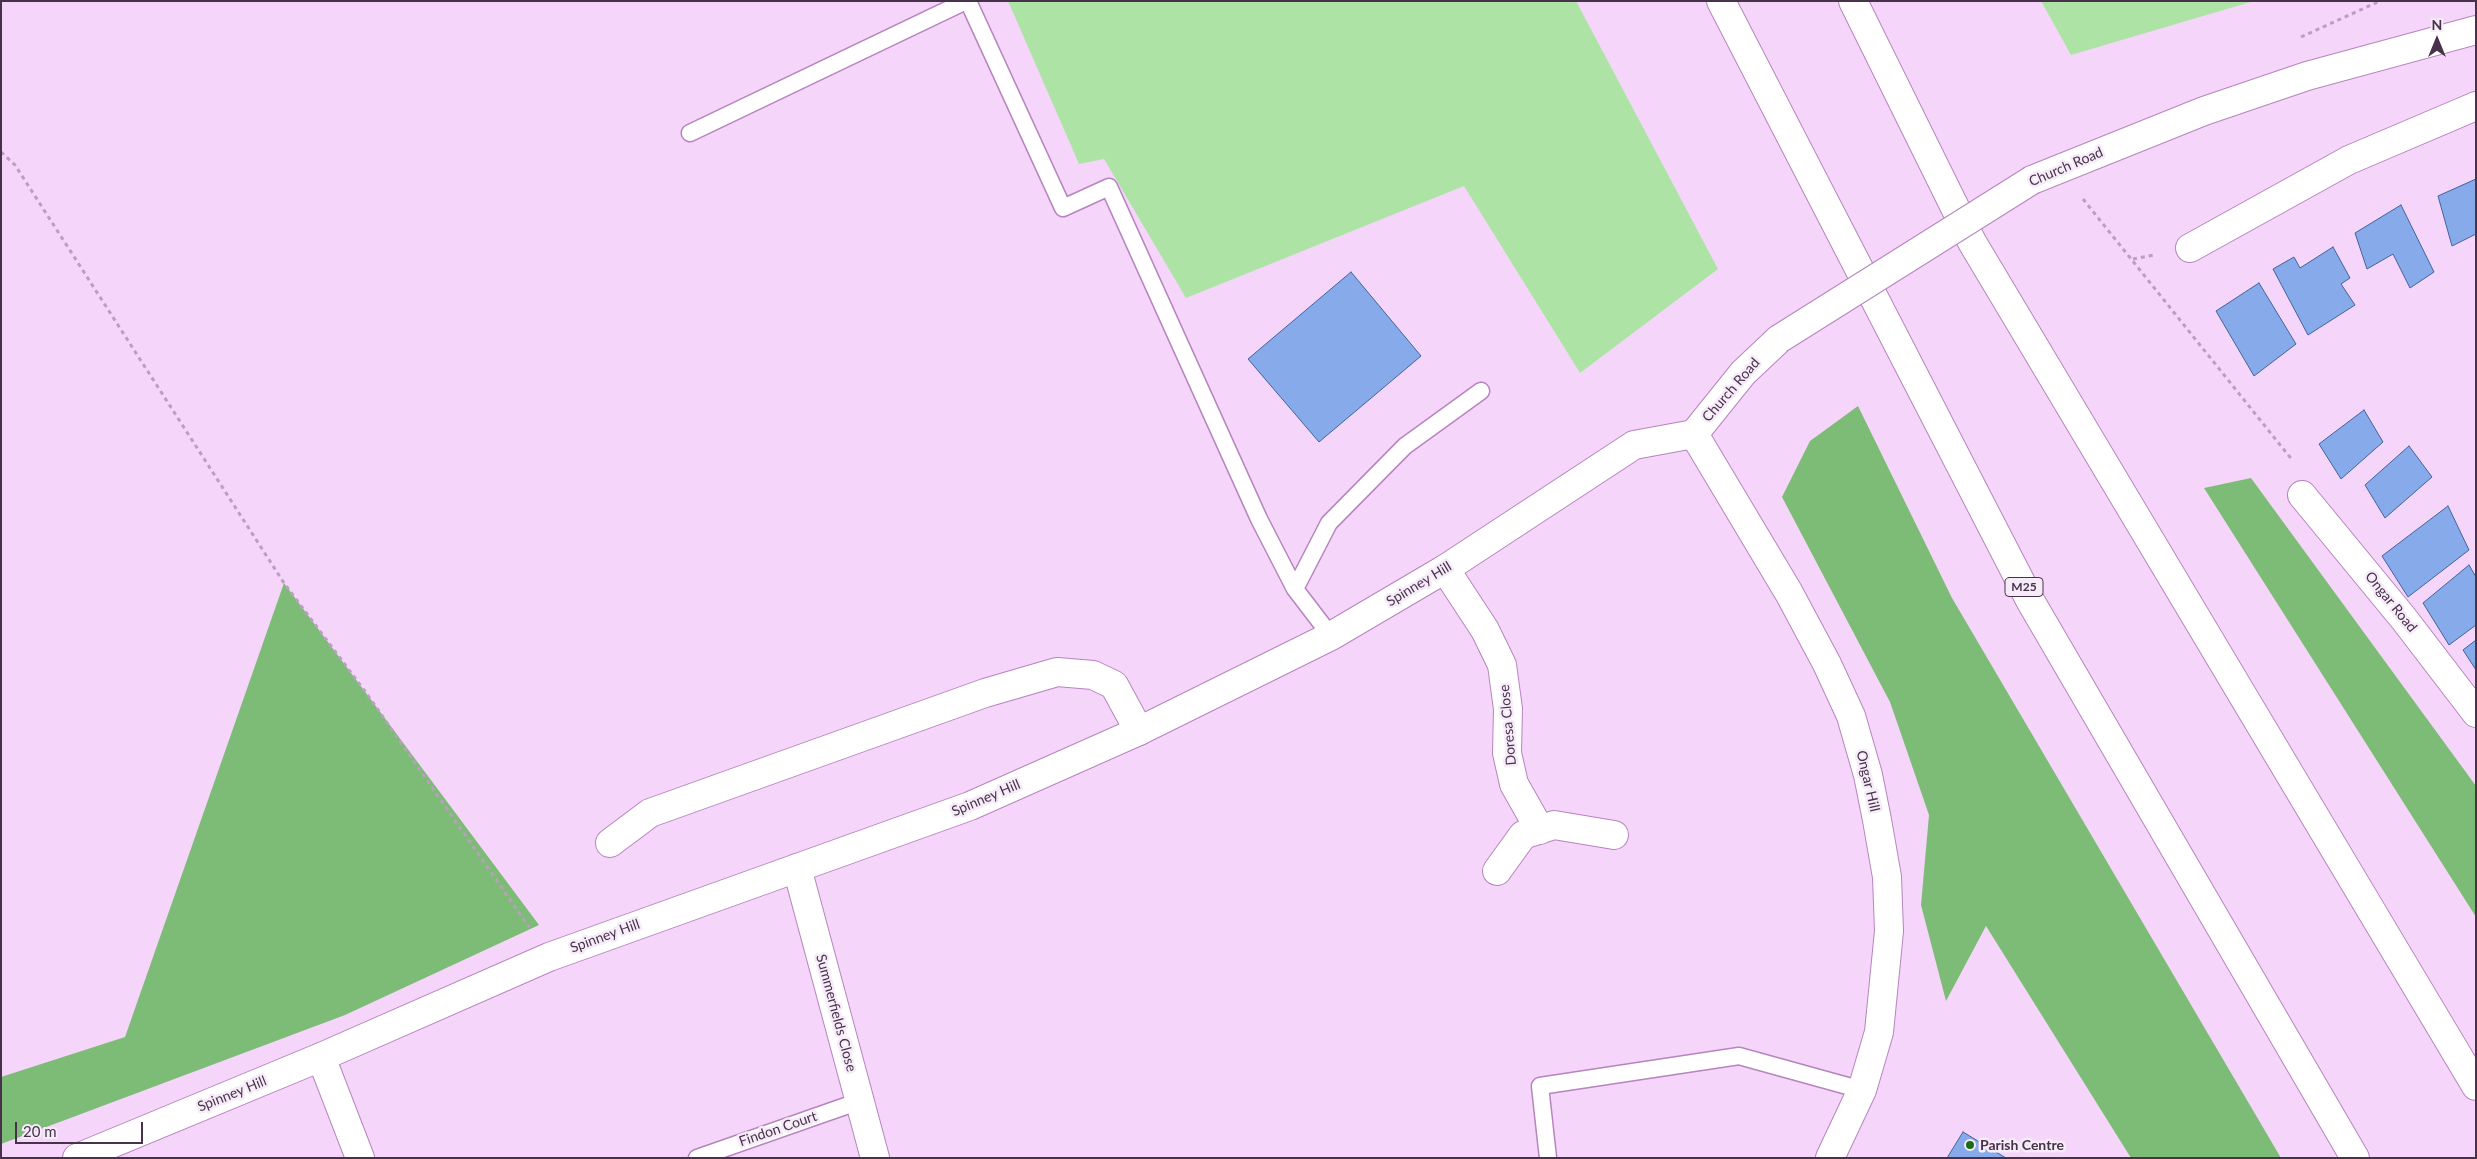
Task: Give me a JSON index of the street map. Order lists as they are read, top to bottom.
{
  "streets": {
    "main road": [
      "Church Road",
      "Spinney Hill",
      "M25",
      "Ongar Road",
      "Doresa Close",
      "Ongar Hill",
      "Summerfields Close"
    ],
    "lane": ["Findon Court"]
  },
  "crossings": [
    ["Church Road", "Spinney Hill"],
    ["Church Road", "Ongar Hill"],
    ["Spinney Hill", "Doresa Close"],
    ["Spinney Hill", "Ongar Hill"],
    ["Spinney Hill", "Summerfields Close"],
    ["Summerfields Close", "Findon Court"]
  ],
  "places": ["Parish Centre"],
  "scale_bar": "20 m",
  "north": "top"
}
